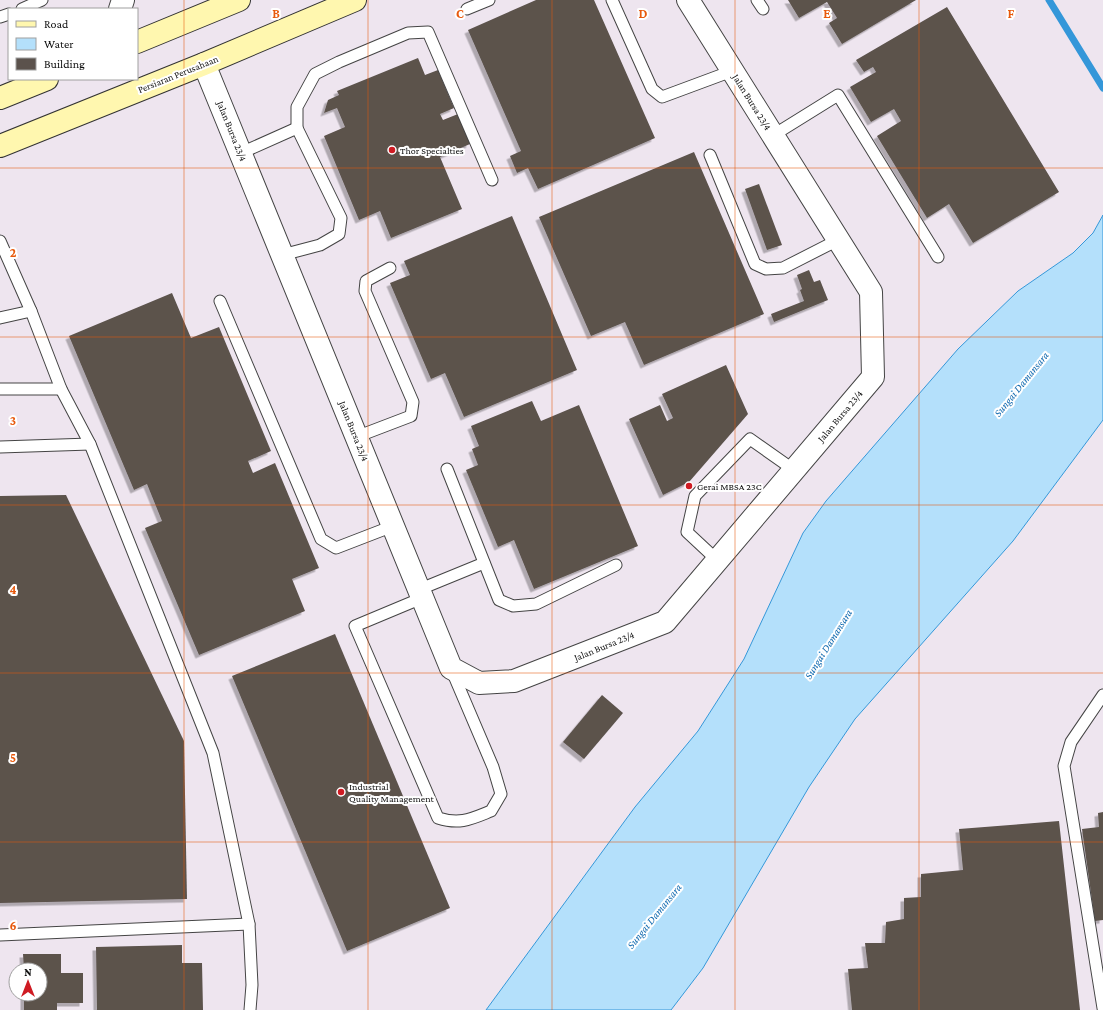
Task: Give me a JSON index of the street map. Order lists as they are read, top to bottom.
{
  "streets": {
    "main road": ["Persiaran Perusahaan"],
    "street": ["Jalan Bursa 23/4"]
  },
  "crossings": [
    ["Persiaran Perusahaan", "Jalan Bursa 23/4"]
  ],
  "water": ["Sungai Damansara"],
  "places": ["Thor Specialties", "Gerai MBSA 23C", "Industrial Quality Management"],
  "legend": ["Road", "Water", "Building"],
  "north": "top",
  "grid": {
    "columns": [
      "B",
      "C",
      "D",
      "E",
      "F"
    ],
    "rows": [
      "2",
      "3",
      "4",
      "5",
      "6"
    ]
  }
}
